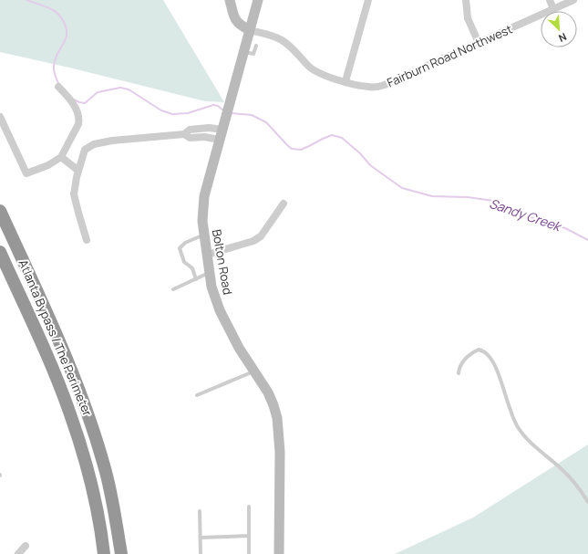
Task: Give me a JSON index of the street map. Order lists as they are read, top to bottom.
{
  "streets": {
    "highway": ["Atlanta Bypass / The Perimeter"],
    "street": ["Fairburn Road Northwest", "Bolton Road"]
  },
  "crossings": [
    ["Fairburn Road Northwest", "Bolton Road"]
  ],
  "water": ["Sandy Creek"],
  "north": "bottom right"
}
